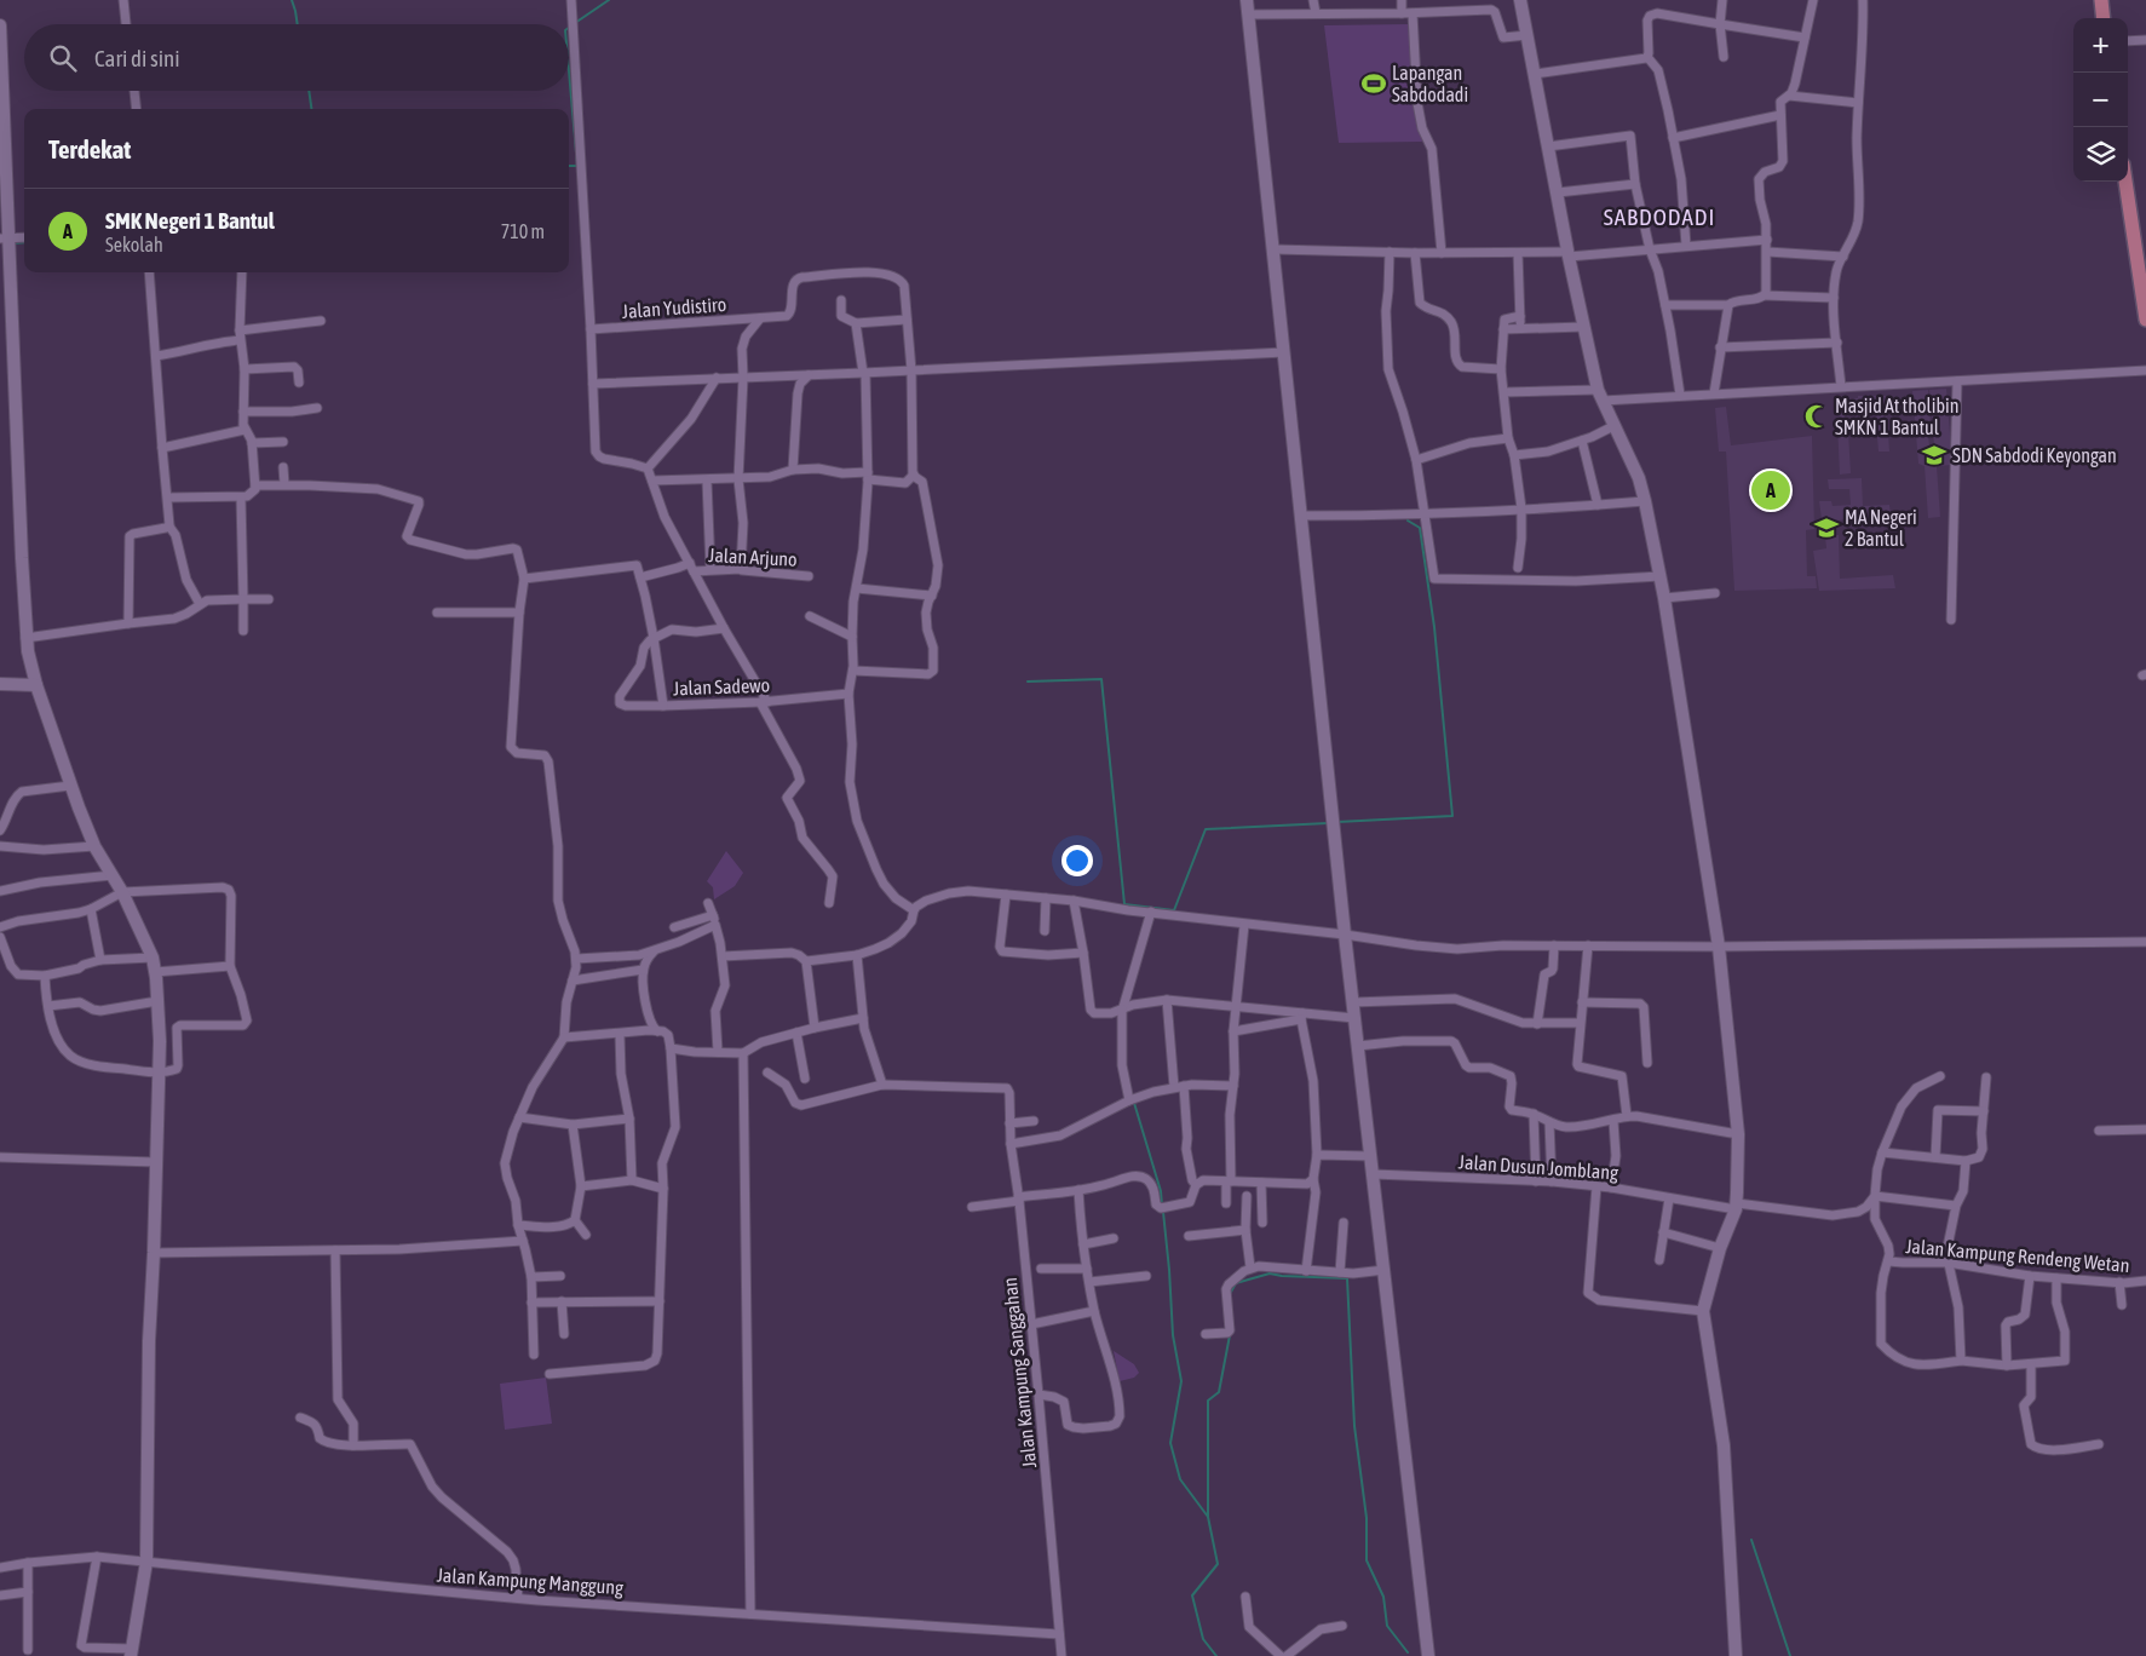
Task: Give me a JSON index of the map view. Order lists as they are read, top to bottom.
{
  "streets": {
    "street": [
      "Jalan Yudistiro",
      "Jalan Arjuno",
      "Jalan Sadewo",
      "Jalan Dusun Jomblang",
      "Jalan Kampung Rendeng Wetan",
      "Jalan Kampung Sanggahan",
      "Jalan Kampung Manggung"
    ]
  },
  "crossings": [
    ["Jalan Arjuno", "Jalan Sadewo"],
    ["Jalan Kampung Sanggahan", "Jalan Kampung Manggung"]
  ],
  "districts": ["SABDODADI"],
  "places": {
    "sports": ["Lapangan Sabdodadi"],
    "mosque": ["Masjid At tholibin SMKN 1 Bantul"],
    "school or university": ["SDN Sabdodi Keyongan", "MA Negeri 2 Bantul"]
  },
  "page": {
    "map_buttons": ["+", "−"],
    "search": "Cari di sini",
    "heading": "Terdekat",
    "list": [
      {
        "mark": "A",
        "name": "SMK Negeri 1 Bantul",
        "note": "Sekolah",
        "value": "710 m"
      }
    ],
    "pins": "A"
  }
}
